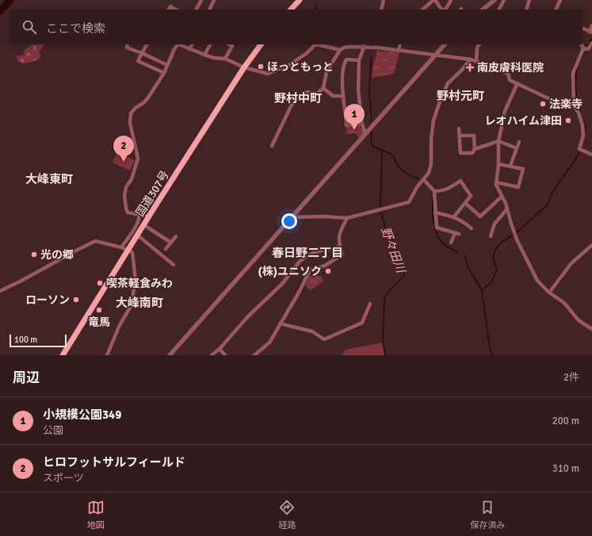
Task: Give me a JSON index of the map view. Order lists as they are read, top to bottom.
{
  "streets": {
    "highway": ["国道307号"]
  },
  "districts": [
    "野村元町",
    "野村中町",
    "大峰東町",
    "春日野二丁目",
    "大峰南町"
  ],
  "water": ["野々田川"],
  "places": {
    "other": [
      "ほっともっと",
      "法楽寺",
      "レオハイム津田",
      "光の郷",
      "(株)ユニソク",
      "喫茶軽食みわ",
      "ローソン",
      "竜馬"
    ],
    "health": ["南皮膚科医院"]
  },
  "scale_bar": "100 m",
  "page": {
    "search": "ここで検索",
    "pins": ["1", "2"],
    "scale": "100 m",
    "heading": ["周辺", "2件"],
    "list": [
      {
        "mark": "1",
        "name": "小規模公園349",
        "note": "公園",
        "value": "200 m"
      },
      {
        "mark": "2",
        "name": "ヒロフットサルフィールド",
        "note": "スポーツ",
        "value": "310 m"
      }
    ],
    "nav": ["地図", "経路", "保存済み"]
  }
}
